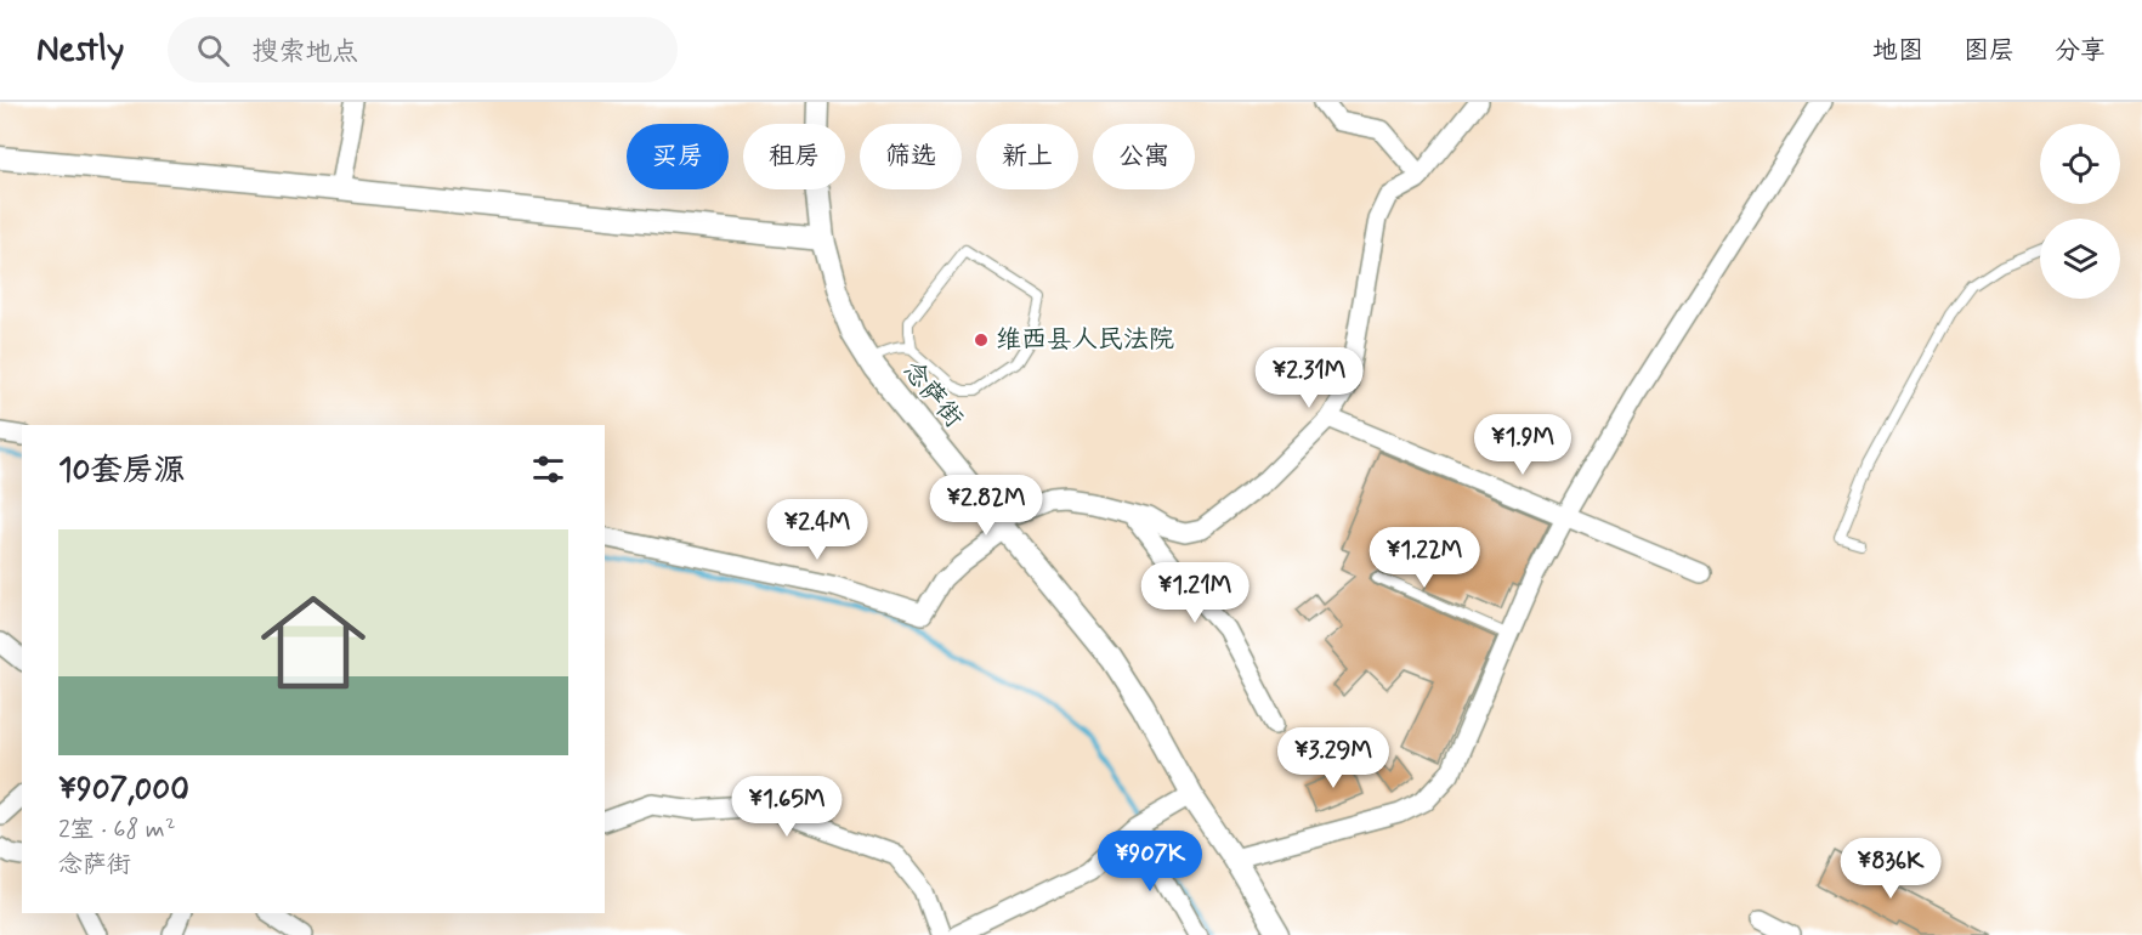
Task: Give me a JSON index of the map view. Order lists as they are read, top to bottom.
{
  "streets": {
    "street": ["念萨街"]
  },
  "places": ["维西县人民法院"],
  "page": {
    "header": "Nestly",
    "search": "搜索地点",
    "nav": ["地图", "图层", "分享"],
    "chip": [
      "买房",
      "租房",
      "筛选",
      "新上",
      "公寓"
    ],
    "price": [
      "¥2.31M",
      "¥1.9M",
      "¥2.82M",
      "¥2.4M",
      "¥1.22M",
      "¥1.21M",
      "¥3.29M",
      "¥1.65M",
      "¥907K",
      "¥836K"
    ],
    "heading": "10套房源",
    "list": [
      {
        "name": "¥907,000",
        "note": "2室 · 68 m² · 念萨街"
      }
    ]
  }
}
